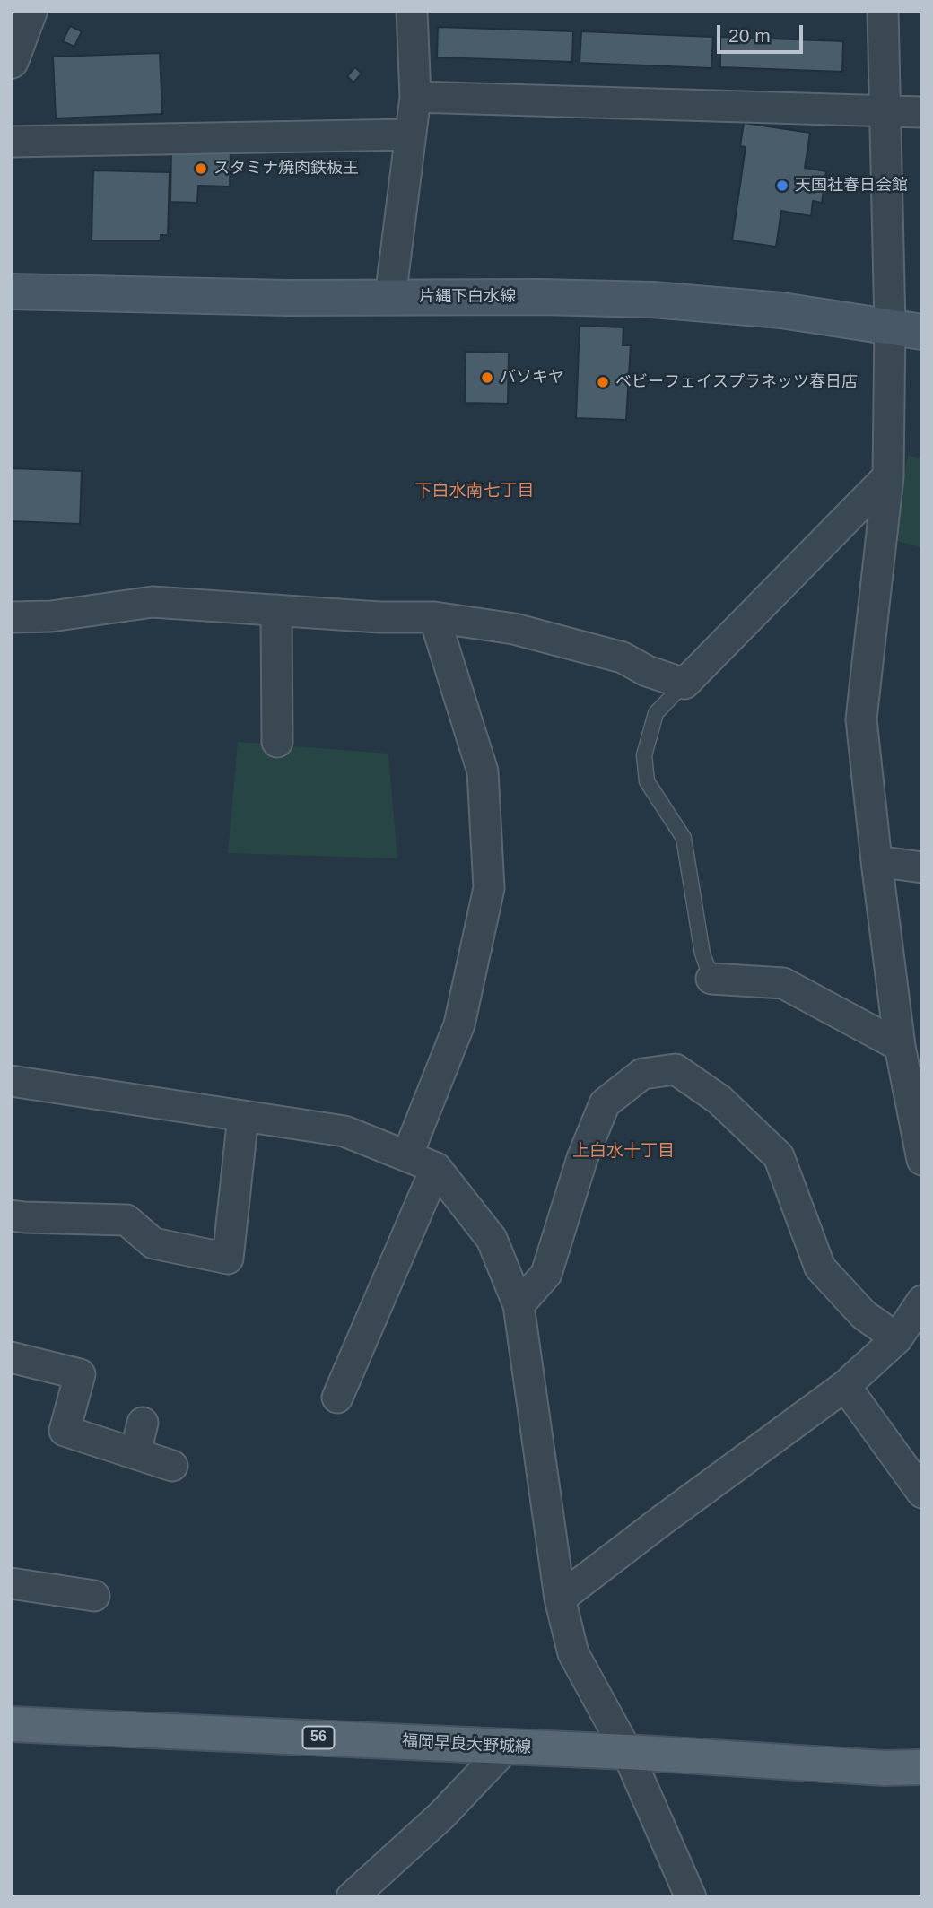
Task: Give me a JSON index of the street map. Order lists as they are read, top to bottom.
{
  "streets": {
    "main road": ["片縄下白水線", "56", "福岡早良大野城線"]
  },
  "districts": ["下白水南七丁目", "上白水十丁目"],
  "places": [
    "スタミナ焼肉鉄板王",
    "天国社春日会館",
    "バソキヤ",
    "ベビーフェイスプラネッツ春日店"
  ],
  "scale_bar": "20 m"
}
